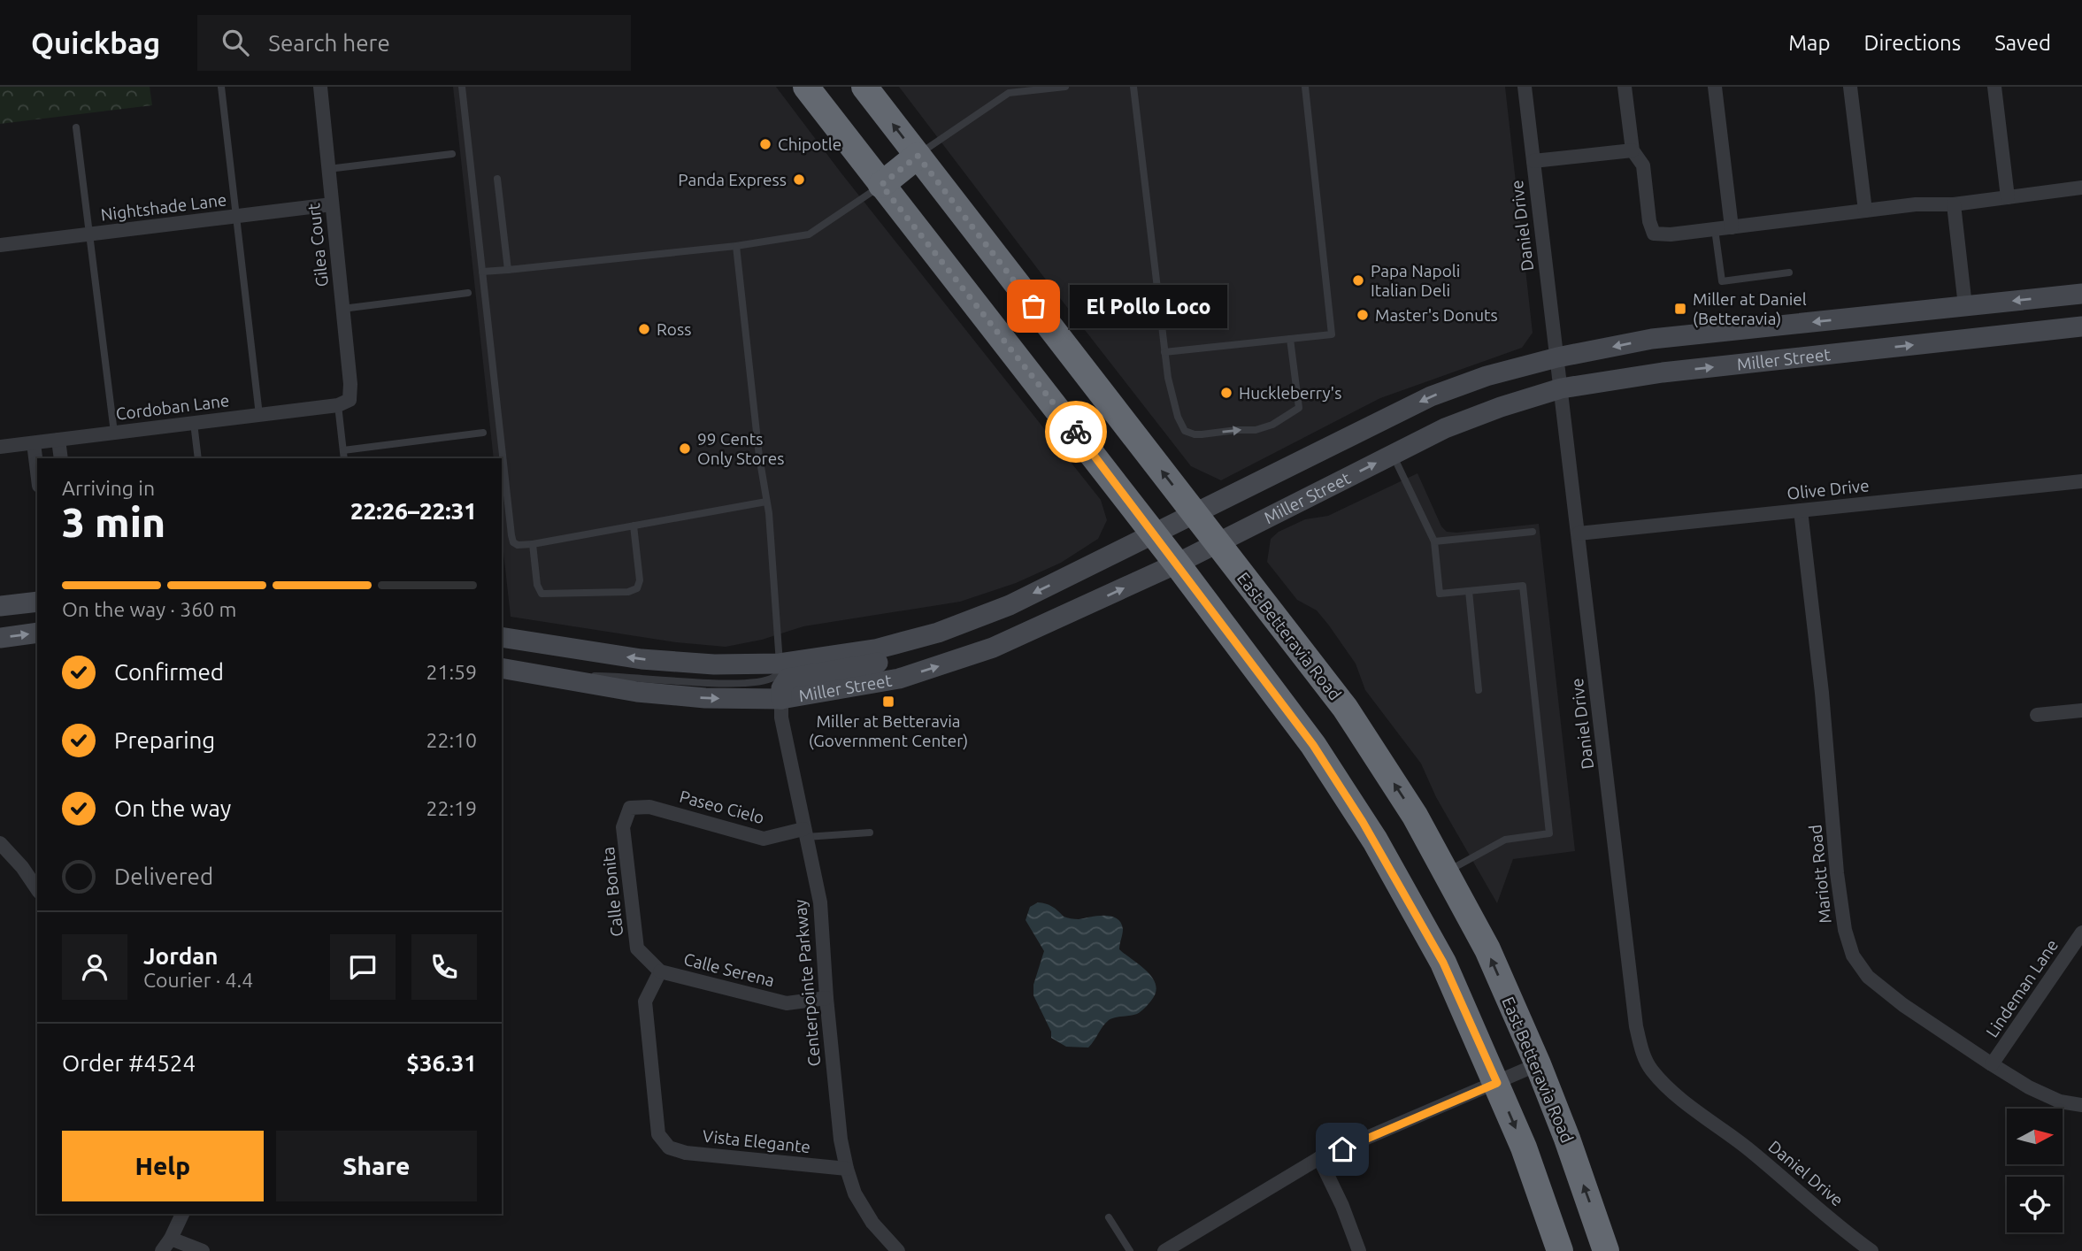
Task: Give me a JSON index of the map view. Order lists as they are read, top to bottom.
{
  "streets": {
    "highway": ["East Betteravia Road"],
    "street": [
      "Nightshade Lane",
      "Daniel Drive",
      "Gilea Court",
      "Miller Street",
      "Cordoban Lane",
      "Olive Drive",
      "Paseo Cielo",
      "Mariott Road",
      "Calle Bonita",
      "Calle Serena",
      "Centerpointe Parkway",
      "Lindeman Lane",
      "Vista Elegante"
    ]
  },
  "crossings": [
    ["Nightshade Lane", "Gilea Court"],
    ["Daniel Drive", "Miller Street"],
    ["Daniel Drive", "Olive Drive"],
    ["Gilea Court", "Cordoban Lane"],
    ["Miller Street", "East Betteravia Road"],
    ["Miller Street", "Centerpointe Parkway"],
    ["Olive Drive", "Mariott Road"],
    ["Paseo Cielo", "Calle Bonita"],
    ["Paseo Cielo", "Centerpointe Parkway"],
    ["Mariott Road", "Lindeman Lane"],
    ["Calle Bonita", "Calle Serena"],
    ["Calle Bonita", "Vista Elegante"],
    ["Calle Serena", "Centerpointe Parkway"],
    ["Calle Serena", "Vista Elegante"],
    ["Centerpointe Parkway", "Vista Elegante"]
  ],
  "places": {
    "other": [
      "Chipotle",
      "Panda Express",
      "Papa Napoli Italian Deli",
      "El Pollo Loco",
      "Master's Donuts",
      "Ross",
      "Huckleberry's",
      "99 Cents Only Stores"
    ],
    "transit": ["Miller at Daniel (Betteravia)", "Miller at Betteravia (Government Center)"]
  },
  "north": "right",
  "page": {
    "header": "Quickbag",
    "search": "Search here",
    "nav": ["Map", "Directions", "Saved"],
    "bubble": "El Pollo Loco",
    "heading": ["3 min", "Arriving in", "22:26–22:31"],
    "panel": [
      "Jordan",
      "Courier · 4.4",
      "Order #4524",
      "$36.31"
    ],
    "bar": "On the way · 360 m",
    "list": [
      ["Confirmed", "21:59"],
      ["Preparing", "22:10"],
      ["On the way", "22:19"],
      "Delivered"
    ],
    "buttons": ["Help", "Share"]
  }
}
